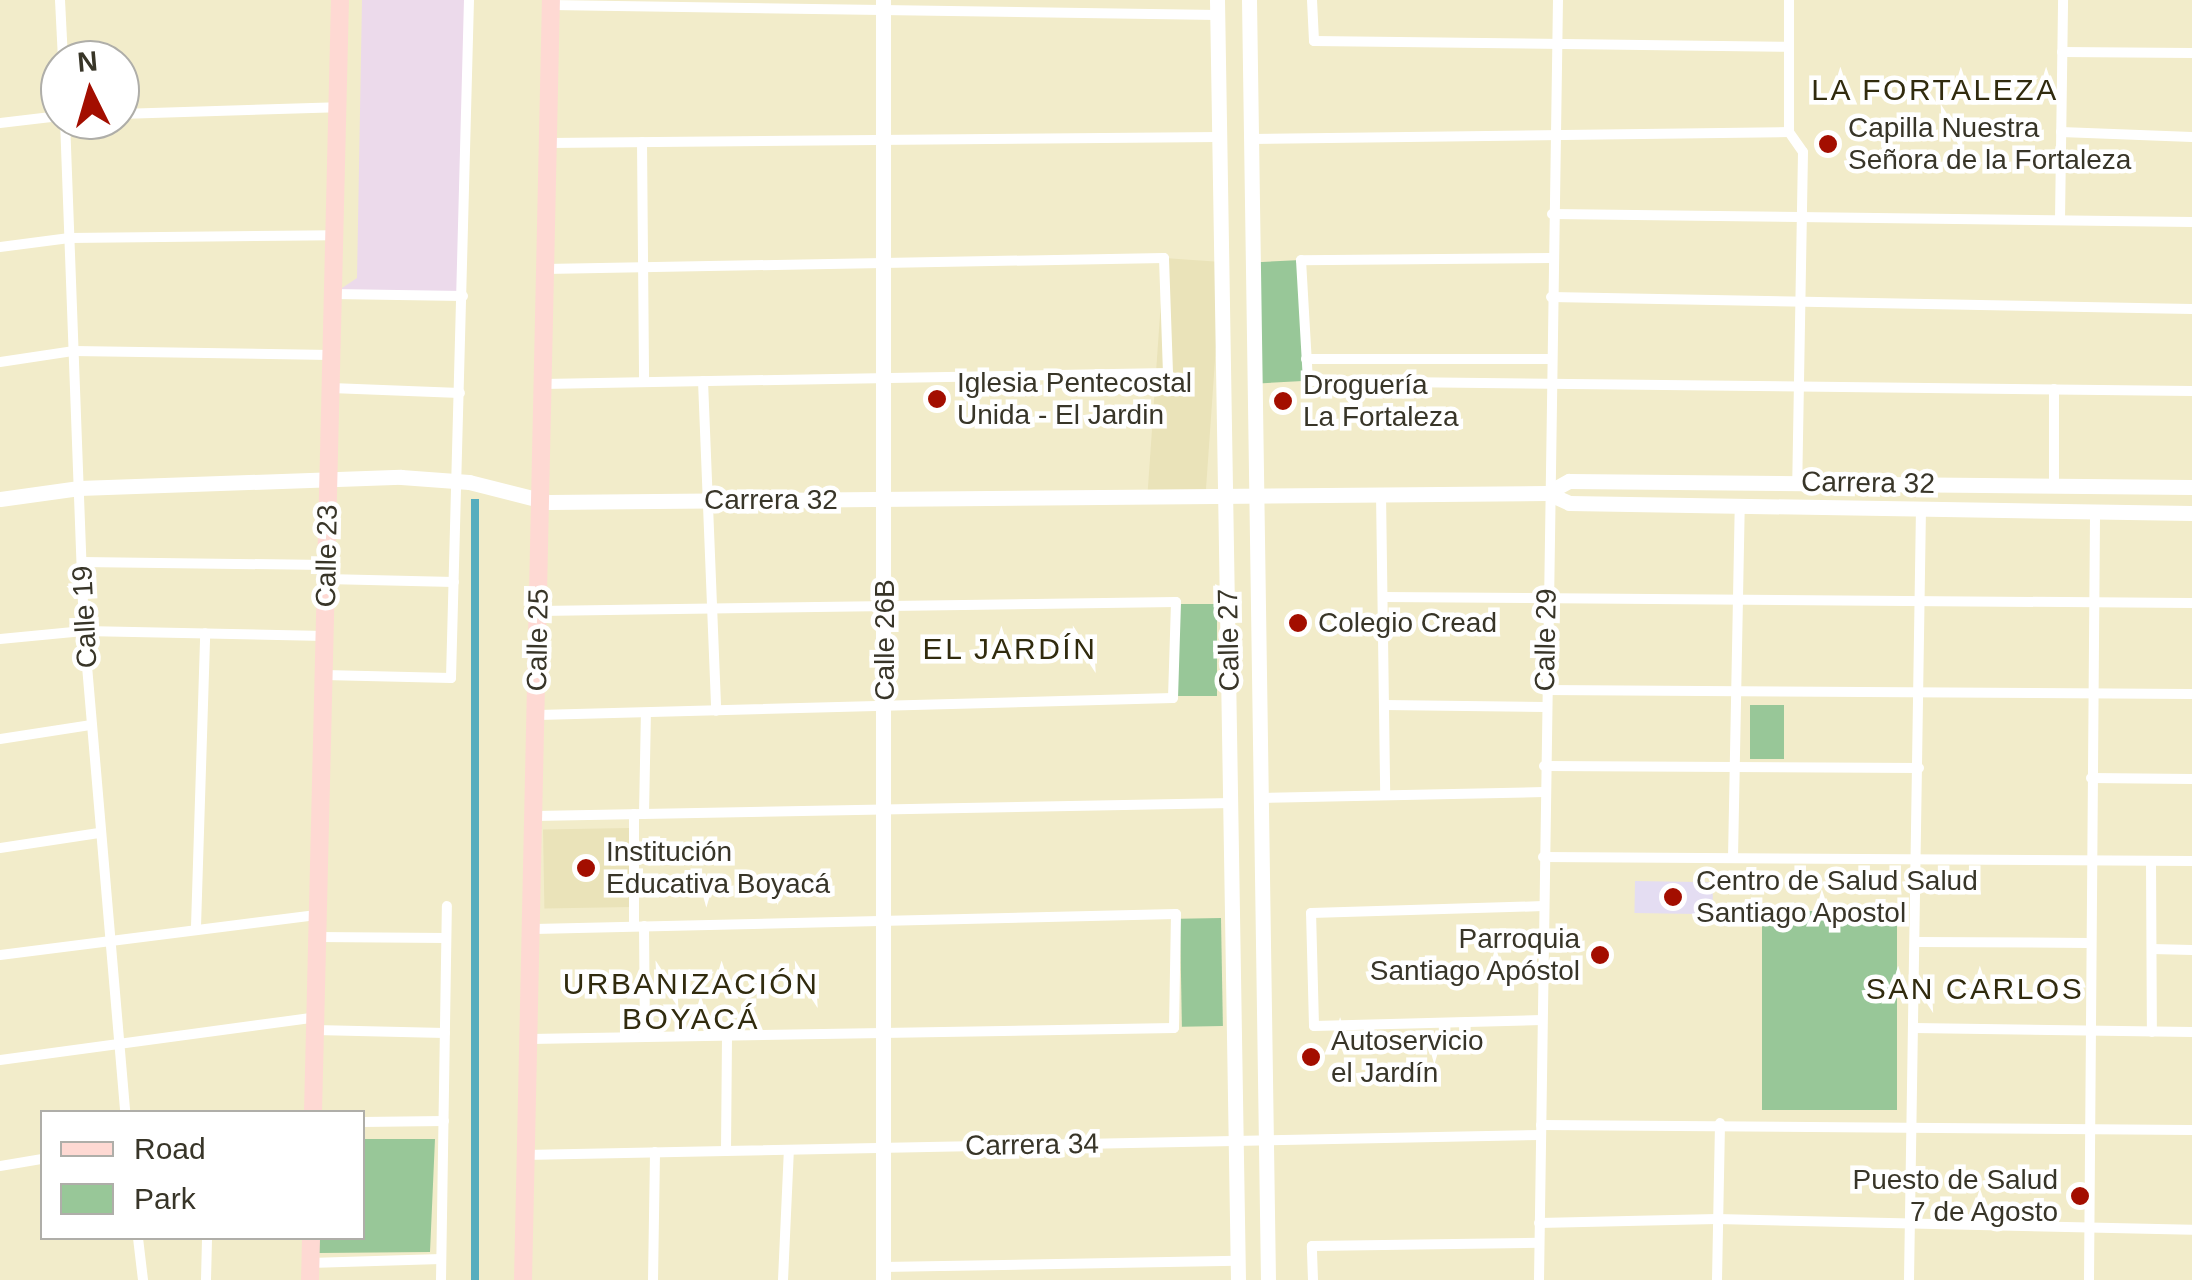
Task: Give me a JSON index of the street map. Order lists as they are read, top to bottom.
{
  "streets": {
    "main road": ["Calle 23", "Calle 25"],
    "street": [
      "Carrera 32",
      "Calle 19",
      "Calle 26B",
      "Calle 27",
      "Calle 29",
      "Carrera 34"
    ]
  },
  "crossings": [
    ["Carrera 32", "Calle 23"],
    ["Carrera 32", "Calle 19"],
    ["Carrera 32", "Calle 25"],
    ["Carrera 32", "Calle 26B"],
    ["Carrera 32", "Calle 27"],
    ["Carrera 32", "Calle 29"],
    ["Calle 25", "Carrera 34"],
    ["Calle 26B", "Carrera 34"],
    ["Calle 27", "Carrera 34"],
    ["Calle 29", "Carrera 34"]
  ],
  "districts": [
    "LA FORTALEZA",
    "EL JARDÍN",
    "URBANIZACIÓN BOYACÁ",
    "SAN CARLOS"
  ],
  "places": [
    "Capilla Nuestra Señora de la Fortaleza",
    "Iglesia Pentecostal Unida - El Jardin",
    "Droguería La Fortaleza",
    "Colegio Cread",
    "Institución Educativa Boyacá",
    "Centro de Salud Salud Santiago Apostol",
    "Parroquia Santiago Apóstol",
    "Autoservicio el Jardín",
    "Puesto de Salud 7 de Agosto"
  ],
  "legend": ["Road", "Park"],
  "north": "top"
}
